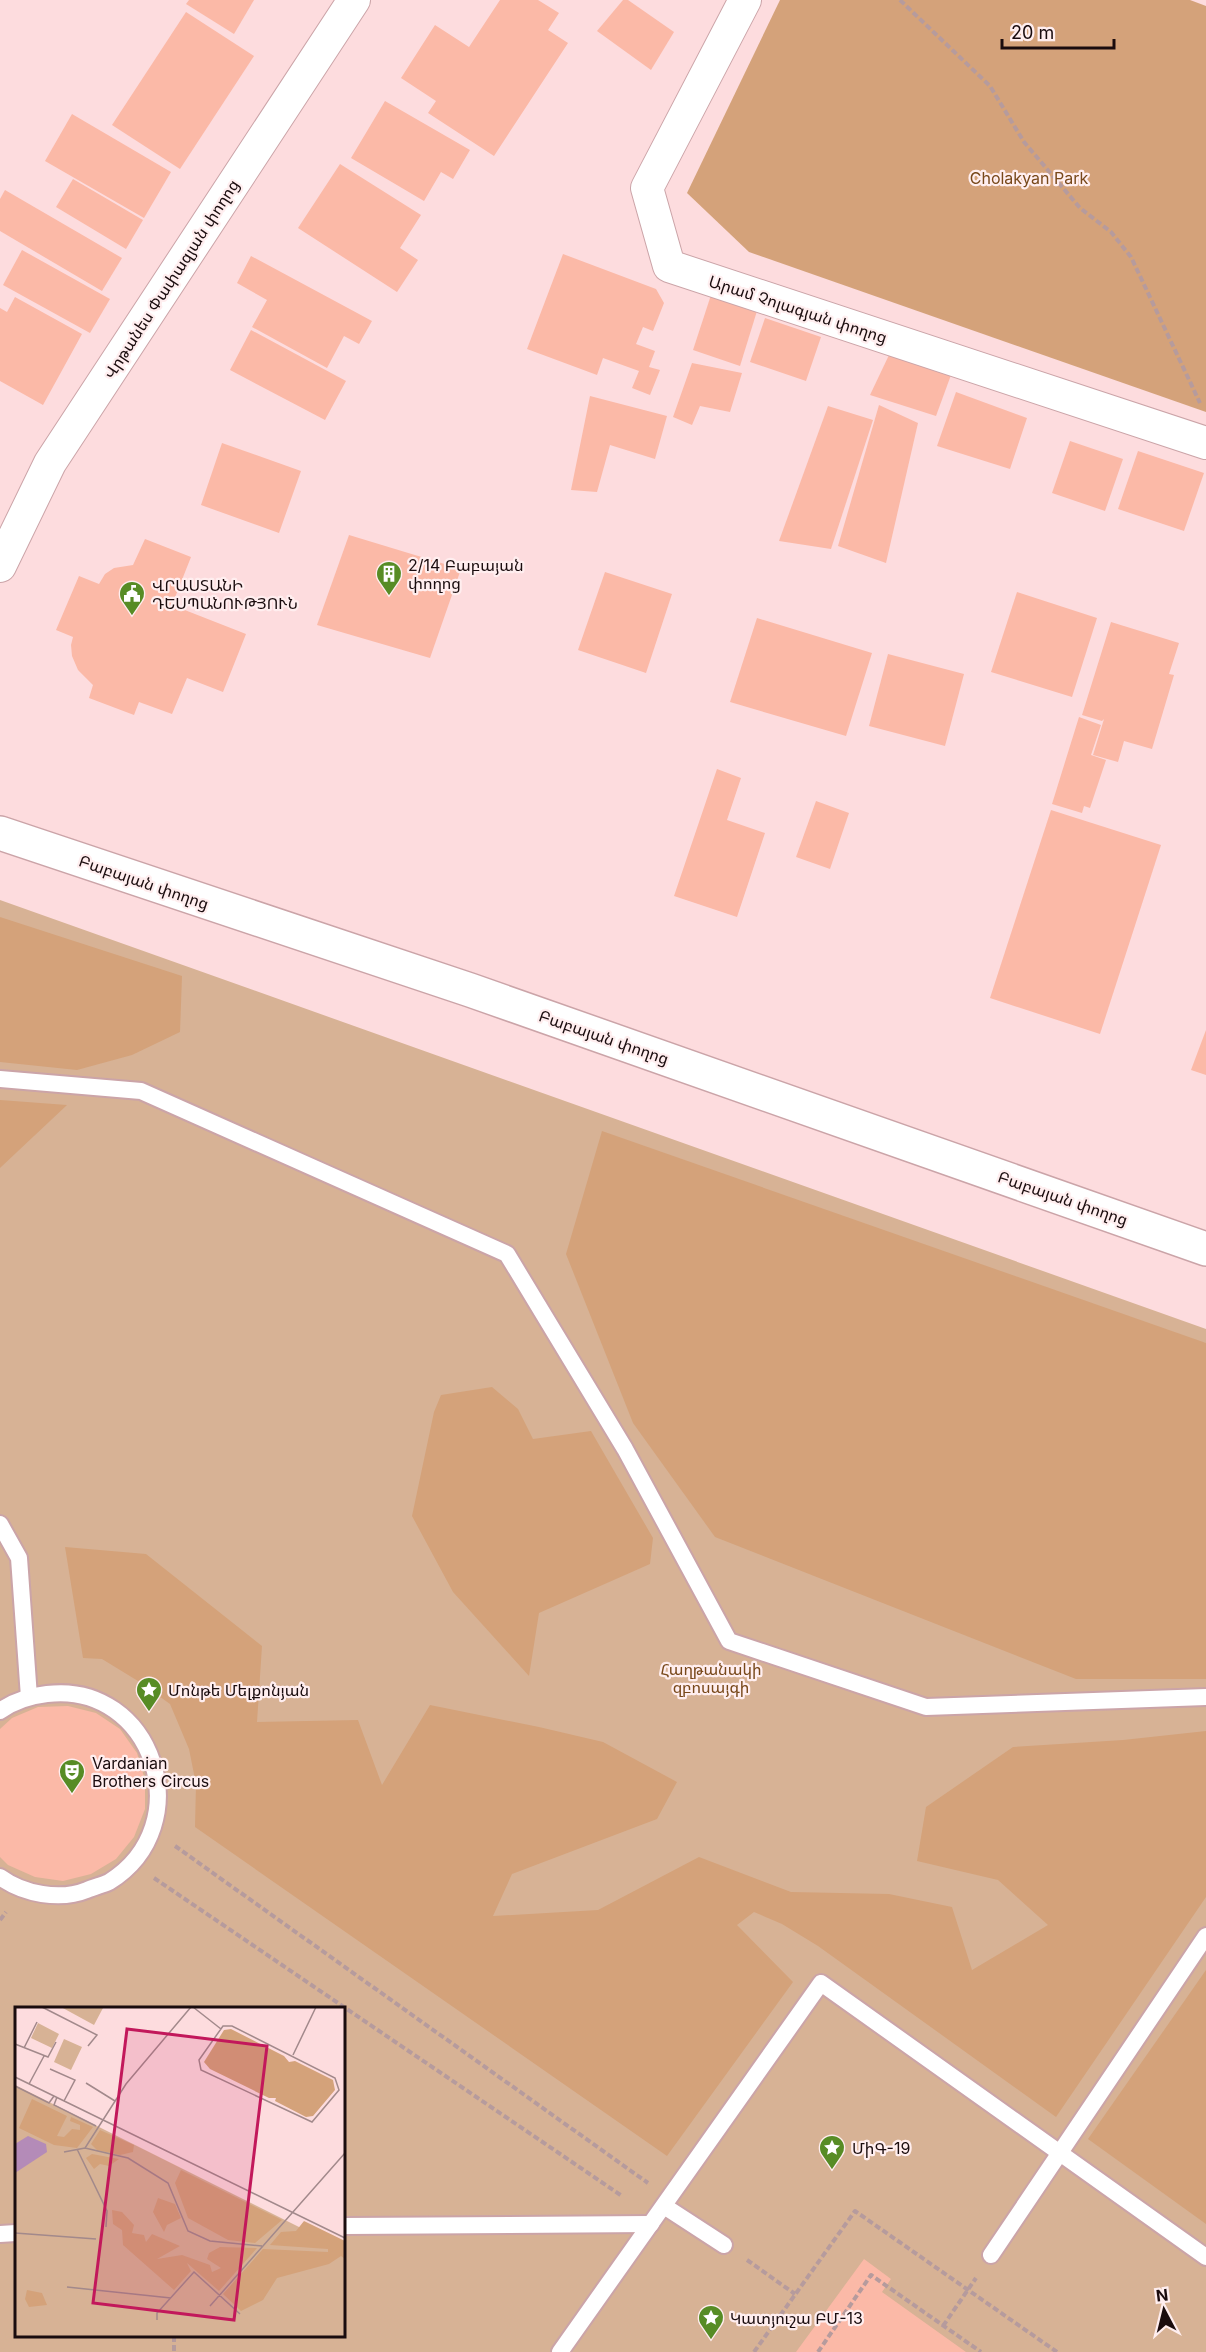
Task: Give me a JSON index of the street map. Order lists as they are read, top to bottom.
{
  "streets": {
    "street": ["Վրթանես Փափազյան փողոց", "Արամ Չոլագյան փողոց", "Բաբայան փողոց"]
  },
  "parks": ["Cholakyan Park", "Հաղթանակի զբոսայգի"],
  "places": {
    "building": ["2/14 Բաբայան փողոց"],
    "public building": ["ՎՐԱՍՏԱՆԻ ԴԵՍՊԱՆՈՒԹՅՈՒՆ"],
    "place": ["Մոնթե Մելքոնյան", "ՄիԳ-19", "Կատյուշա ԲՄ-13"],
    "theatre": ["Vardanian Brothers Circus"]
  },
  "scale_bar": "20 m",
  "north": "top"
}
